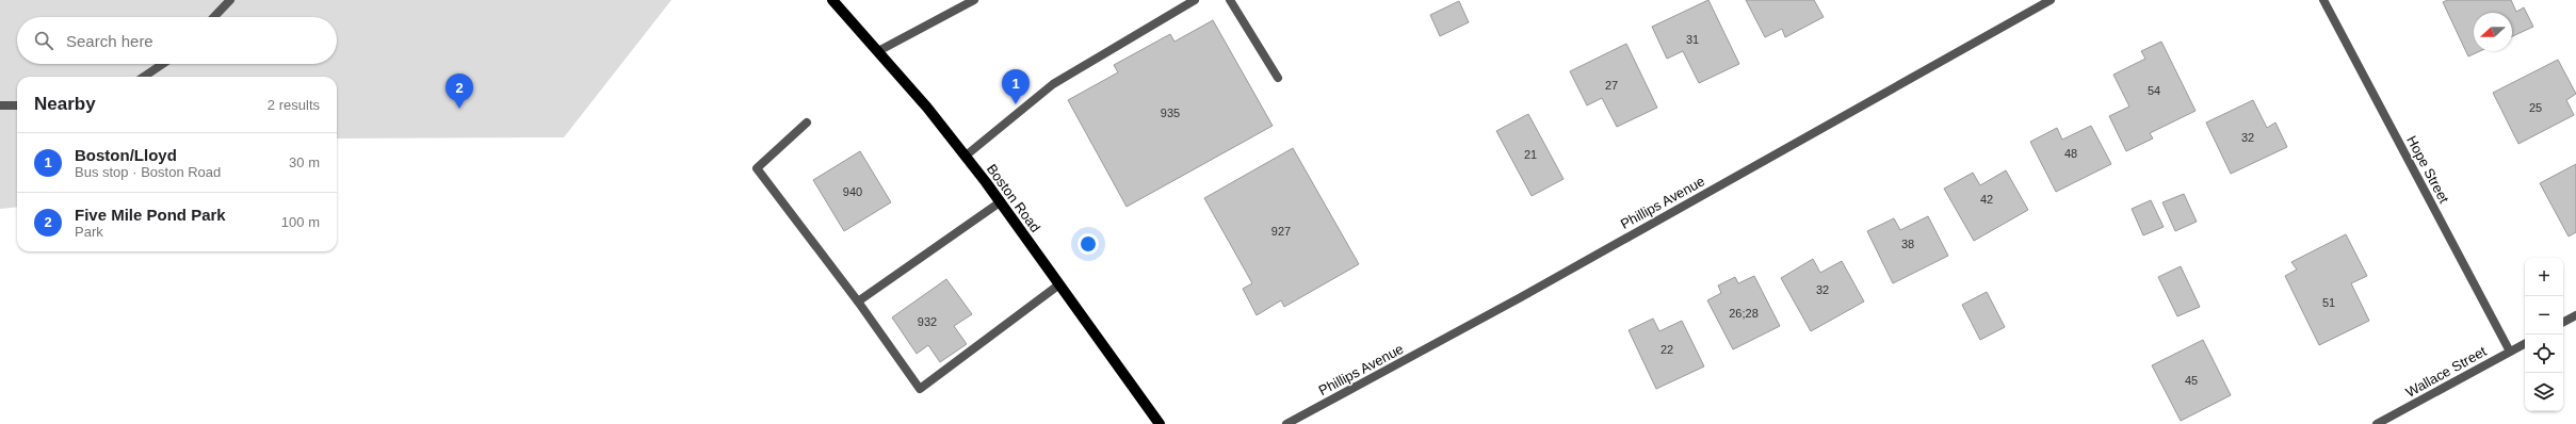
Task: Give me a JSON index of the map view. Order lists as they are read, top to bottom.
{
  "streets": {
    "main road": ["Boston Road"],
    "street": ["Hope Street", "Phillips Avenue", "Wallace Street"]
  },
  "crossings": [
    ["Hope Street", "Wallace Street"]
  ],
  "house_numbers": [
    "31",
    "27",
    "54",
    "25",
    "935",
    "32",
    "48",
    "21",
    "940",
    "42",
    "927",
    "38",
    "32",
    "51",
    "26;28",
    "932",
    "22",
    "45"
  ],
  "north": "left",
  "page": {
    "search": "Search here",
    "pins": ["1", "2"],
    "heading": ["Nearby", "2 results"],
    "list": [
      {
        "mark": "1",
        "name": "Boston/Lloyd",
        "note": "Bus stop · Boston Road",
        "value": "30 m"
      },
      {
        "mark": "2",
        "name": "Five Mile Pond Park",
        "note": "Park",
        "value": "100 m"
      }
    ],
    "map_buttons": ["+", "−"]
  }
}
